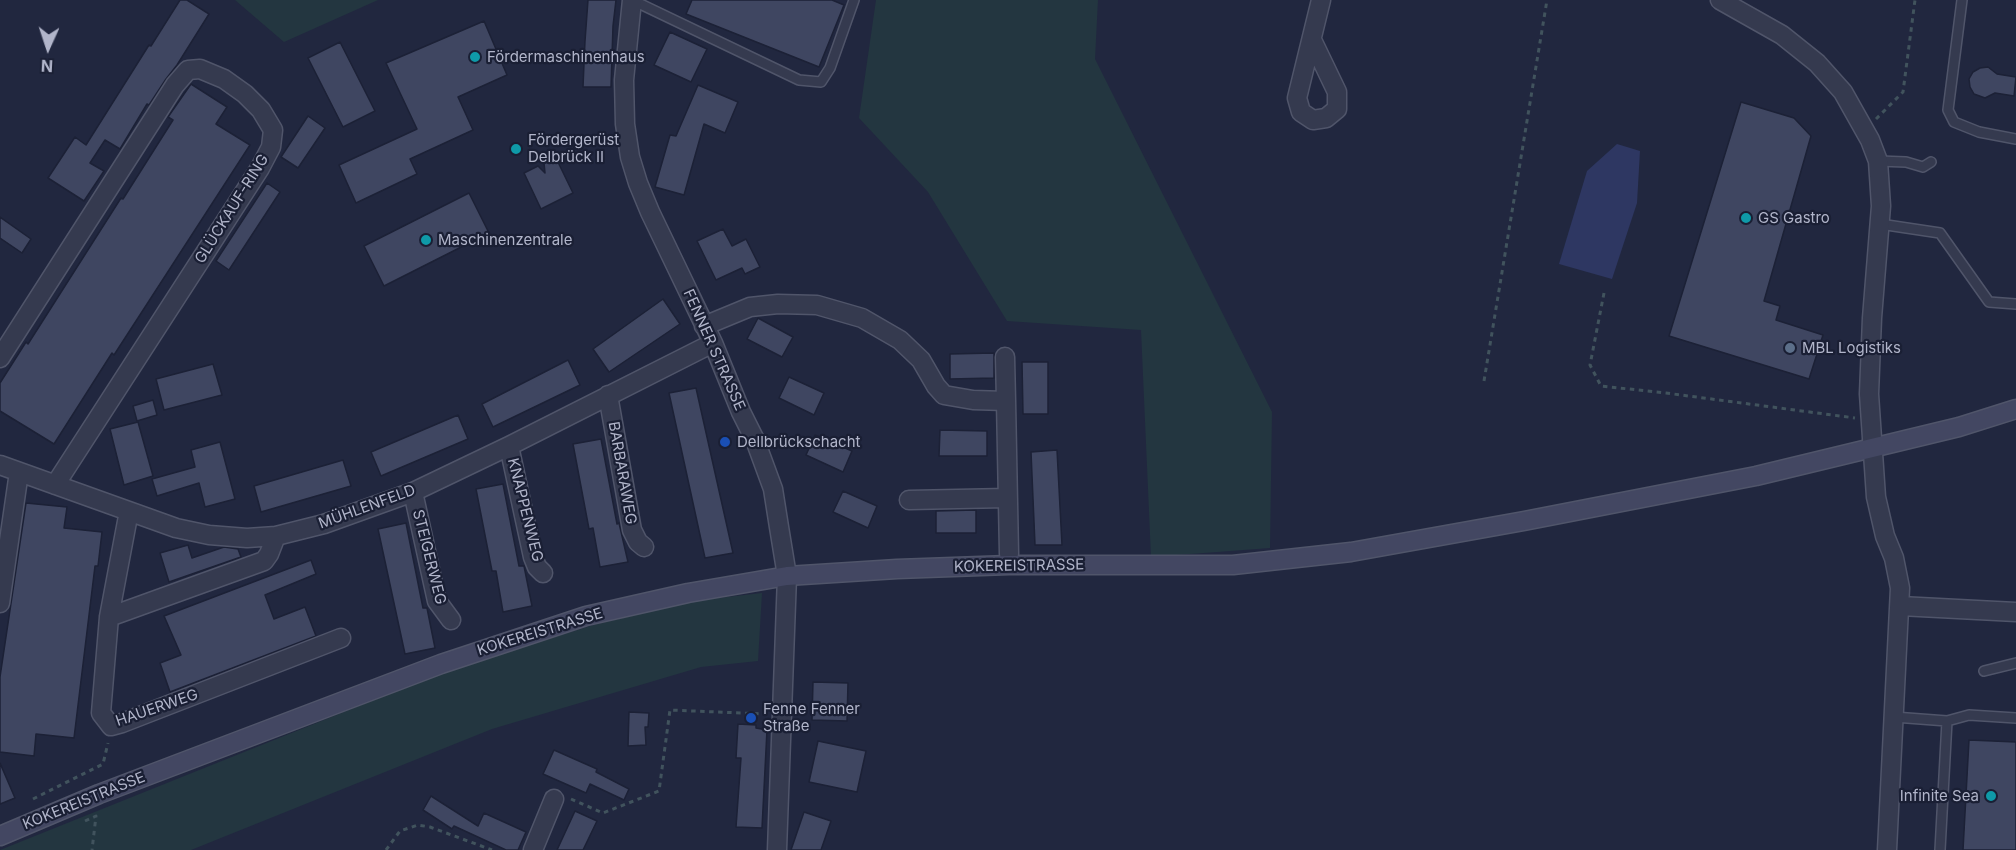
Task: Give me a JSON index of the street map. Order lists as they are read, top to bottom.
{
  "streets": {
    "main road": ["KOKEREISTRASSE"],
    "street": [
      "GLÜCKAUF-RING",
      "FENNER STRASSE",
      "BARBARAWEG",
      "MÜHLENFELD",
      "KNAPPENWEG",
      "STEIGERWEG",
      "HAUERWEG"
    ]
  },
  "crossings": [
    ["GLÜCKAUF-RING", "MÜHLENFELD"],
    ["FENNER STRASSE", "MÜHLENFELD"],
    ["FENNER STRASSE", "KOKEREISTRASSE"],
    ["BARBARAWEG", "MÜHLENFELD"],
    ["MÜHLENFELD", "KNAPPENWEG"],
    ["MÜHLENFELD", "STEIGERWEG"],
    ["MÜHLENFELD", "HAUERWEG"]
  ],
  "places": [
    "Fördermaschinenhaus",
    "Fördergerüst Delbrück II",
    "GS Gastro",
    "Maschinenzentrale",
    "MBL Logistiks",
    "Dellbrückschacht",
    "Fenne Fenner Straße",
    "Infinite Sea"
  ],
  "north": "bottom"
}
